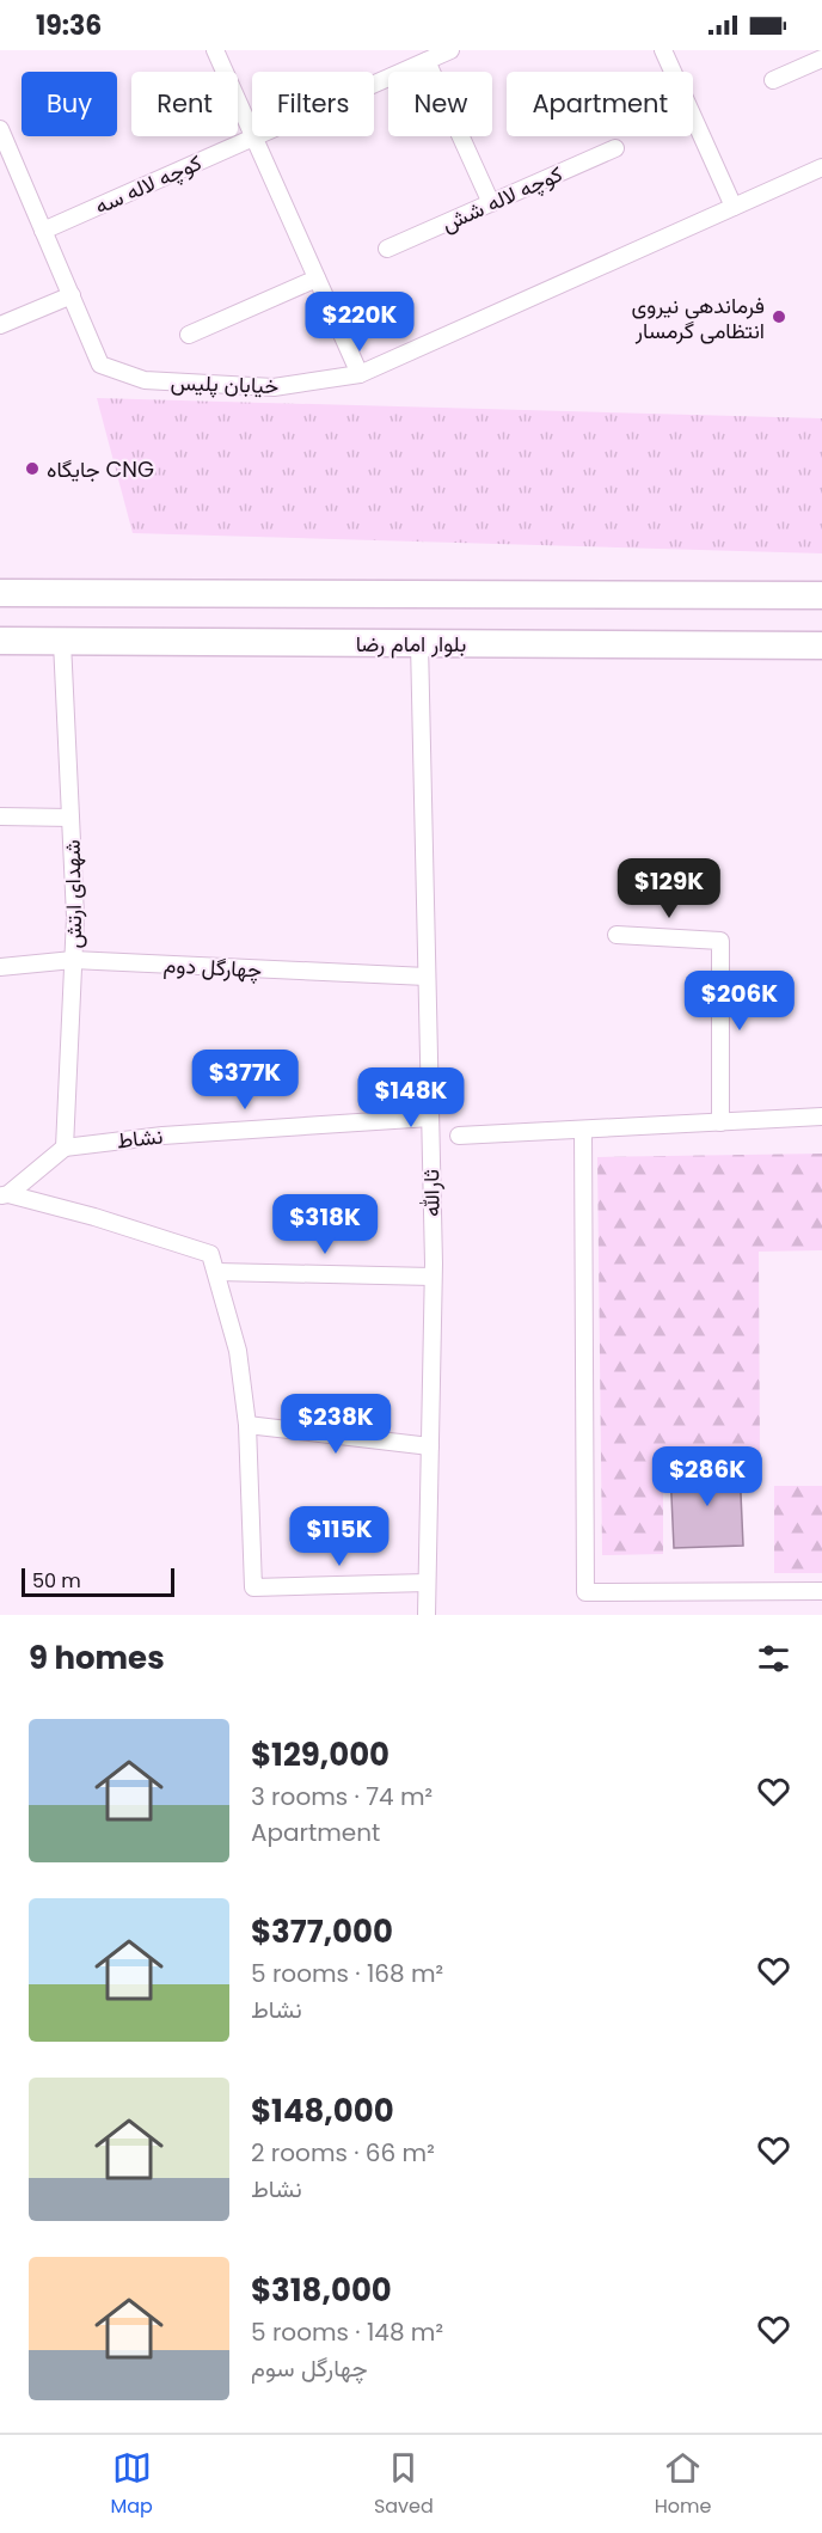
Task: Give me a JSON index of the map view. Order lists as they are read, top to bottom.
{
  "streets": {
    "main road": ["بلوار امام رضا"],
    "street": [
      "کوچه لاله سه",
      "کوچه لاله شش",
      "خیابان پلیس",
      "شهدای ارتش",
      "چهارگل دوم",
      "نشاط",
      "ثارالله"
    ]
  },
  "crossings": [
    ["کوچه لاله سه", "خیابان پلیس"],
    ["بلوار امام رضا", "شهدای ارتش"],
    ["بلوار امام رضا", "ثارالله"],
    ["شهدای ارتش", "چهارگل دوم"],
    ["شهدای ارتش", "نشاط"],
    ["چهارگل دوم", "ثارالله"],
    ["نشاط", "ثارالله"]
  ],
  "places": ["فرماندهی نیروی انتظامی گرمسار", "جایگاه CNG"],
  "scale_bar": "50 m",
  "page": {
    "status": "19:36",
    "chip": [
      "Buy",
      "Rent",
      "Filters",
      "New",
      "Apartment"
    ],
    "price": [
      "$220K",
      "$129K",
      "$206K",
      "$377K",
      "$148K",
      "$318K",
      "$238K",
      "$286K",
      "$115K"
    ],
    "scale": "50 m",
    "heading": "9 homes",
    "list": [
      {
        "name": "$129,000",
        "note": "3 rooms · 74 m² · Apartment"
      },
      {
        "name": "$377,000",
        "note": "5 rooms · 168 m² · نشاط"
      },
      {
        "name": "$148,000",
        "note": "2 rooms · 66 m² · نشاط"
      },
      {
        "name": "$318,000",
        "note": "5 rooms · 148 m² · چهارگل سوم"
      }
    ],
    "tabs": ["Map", "Saved", "Home"]
  }
}
